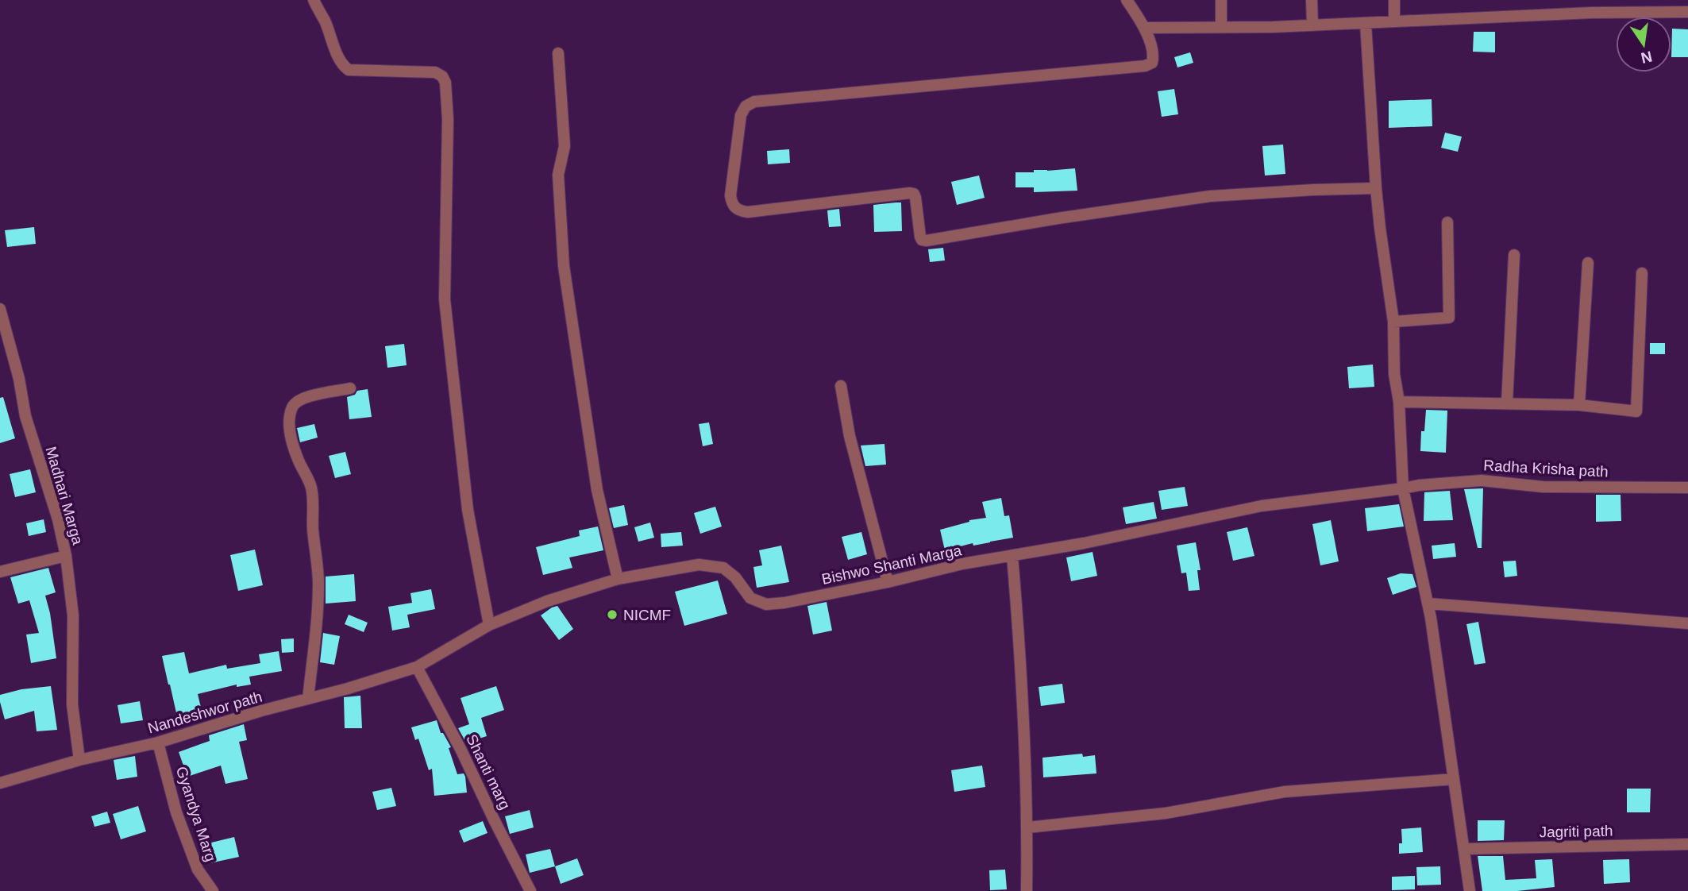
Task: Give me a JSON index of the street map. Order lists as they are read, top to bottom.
{
  "streets": {
    "street": [
      "Radha Krisha path",
      "Madhari Marga",
      "Bishwo Shanti Marga",
      "Nandeshwor path",
      "Shanti marg",
      "Gyandya Marg",
      "Jagriti path"
    ]
  },
  "crossings": [
    ["Radha Krisha path", "Bishwo Shanti Marga"],
    ["Madhari Marga", "Nandeshwor path"],
    ["Bishwo Shanti Marga", "Nandeshwor path"],
    ["Bishwo Shanti Marga", "Shanti marg"],
    ["Nandeshwor path", "Shanti marg"],
    ["Nandeshwor path", "Gyandya Marg"]
  ],
  "places": ["NICMF"],
  "north": "bottom"
}
